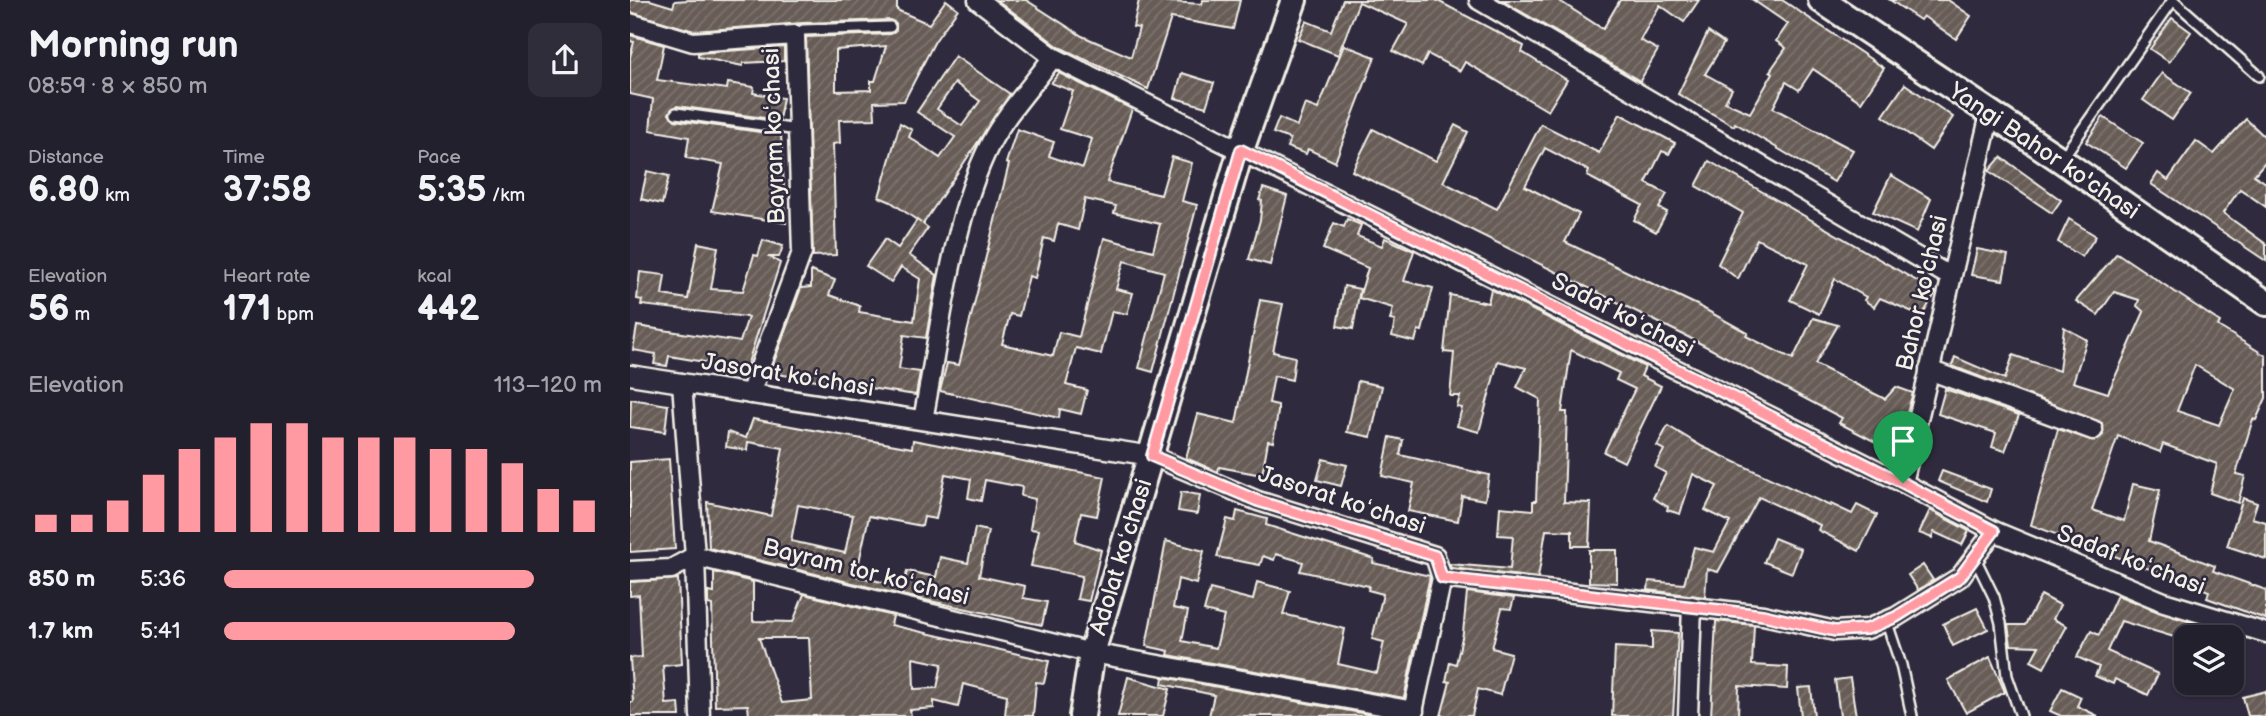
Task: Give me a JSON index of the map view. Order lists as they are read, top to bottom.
{
  "streets": {
    "street": [
      "Bayram koʻchasi",
      "Yangi Bahor ko'chasi",
      "Bahor ko'chasi",
      "Sadaf koʻchasi",
      "Jasorat koʻchasi",
      "Adolat koʻchasi",
      "Bayram tor koʻchasi"
    ]
  },
  "crossings": [
    ["Bayram koʻchasi", "Jasorat koʻchasi"],
    ["Yangi Bahor ko'chasi", "Bahor ko'chasi"],
    ["Bahor ko'chasi", "Sadaf koʻchasi"],
    ["Sadaf koʻchasi", "Adolat koʻchasi"],
    ["Jasorat koʻchasi", "Adolat koʻchasi"],
    ["Adolat koʻchasi", "Bayram tor koʻchasi"]
  ],
  "page": {
    "heading": ["Morning run", "08:59 · 8 × 850 m"],
    "stats": [
      ["Distance", "6.80 km"],
      ["Time", "37:58"],
      ["Pace", "5:35 /km"],
      ["Elevation", "56 m"],
      ["Heart rate", "171 bpm"],
      ["kcal", "442"]
    ],
    "chart": ["Elevation", "113–120 m"],
    "list": [
      {
        "name": "850 m",
        "note": "5:36"
      },
      {
        "name": "1.7 km",
        "note": "5:41"
      }
    ]
  }
}
